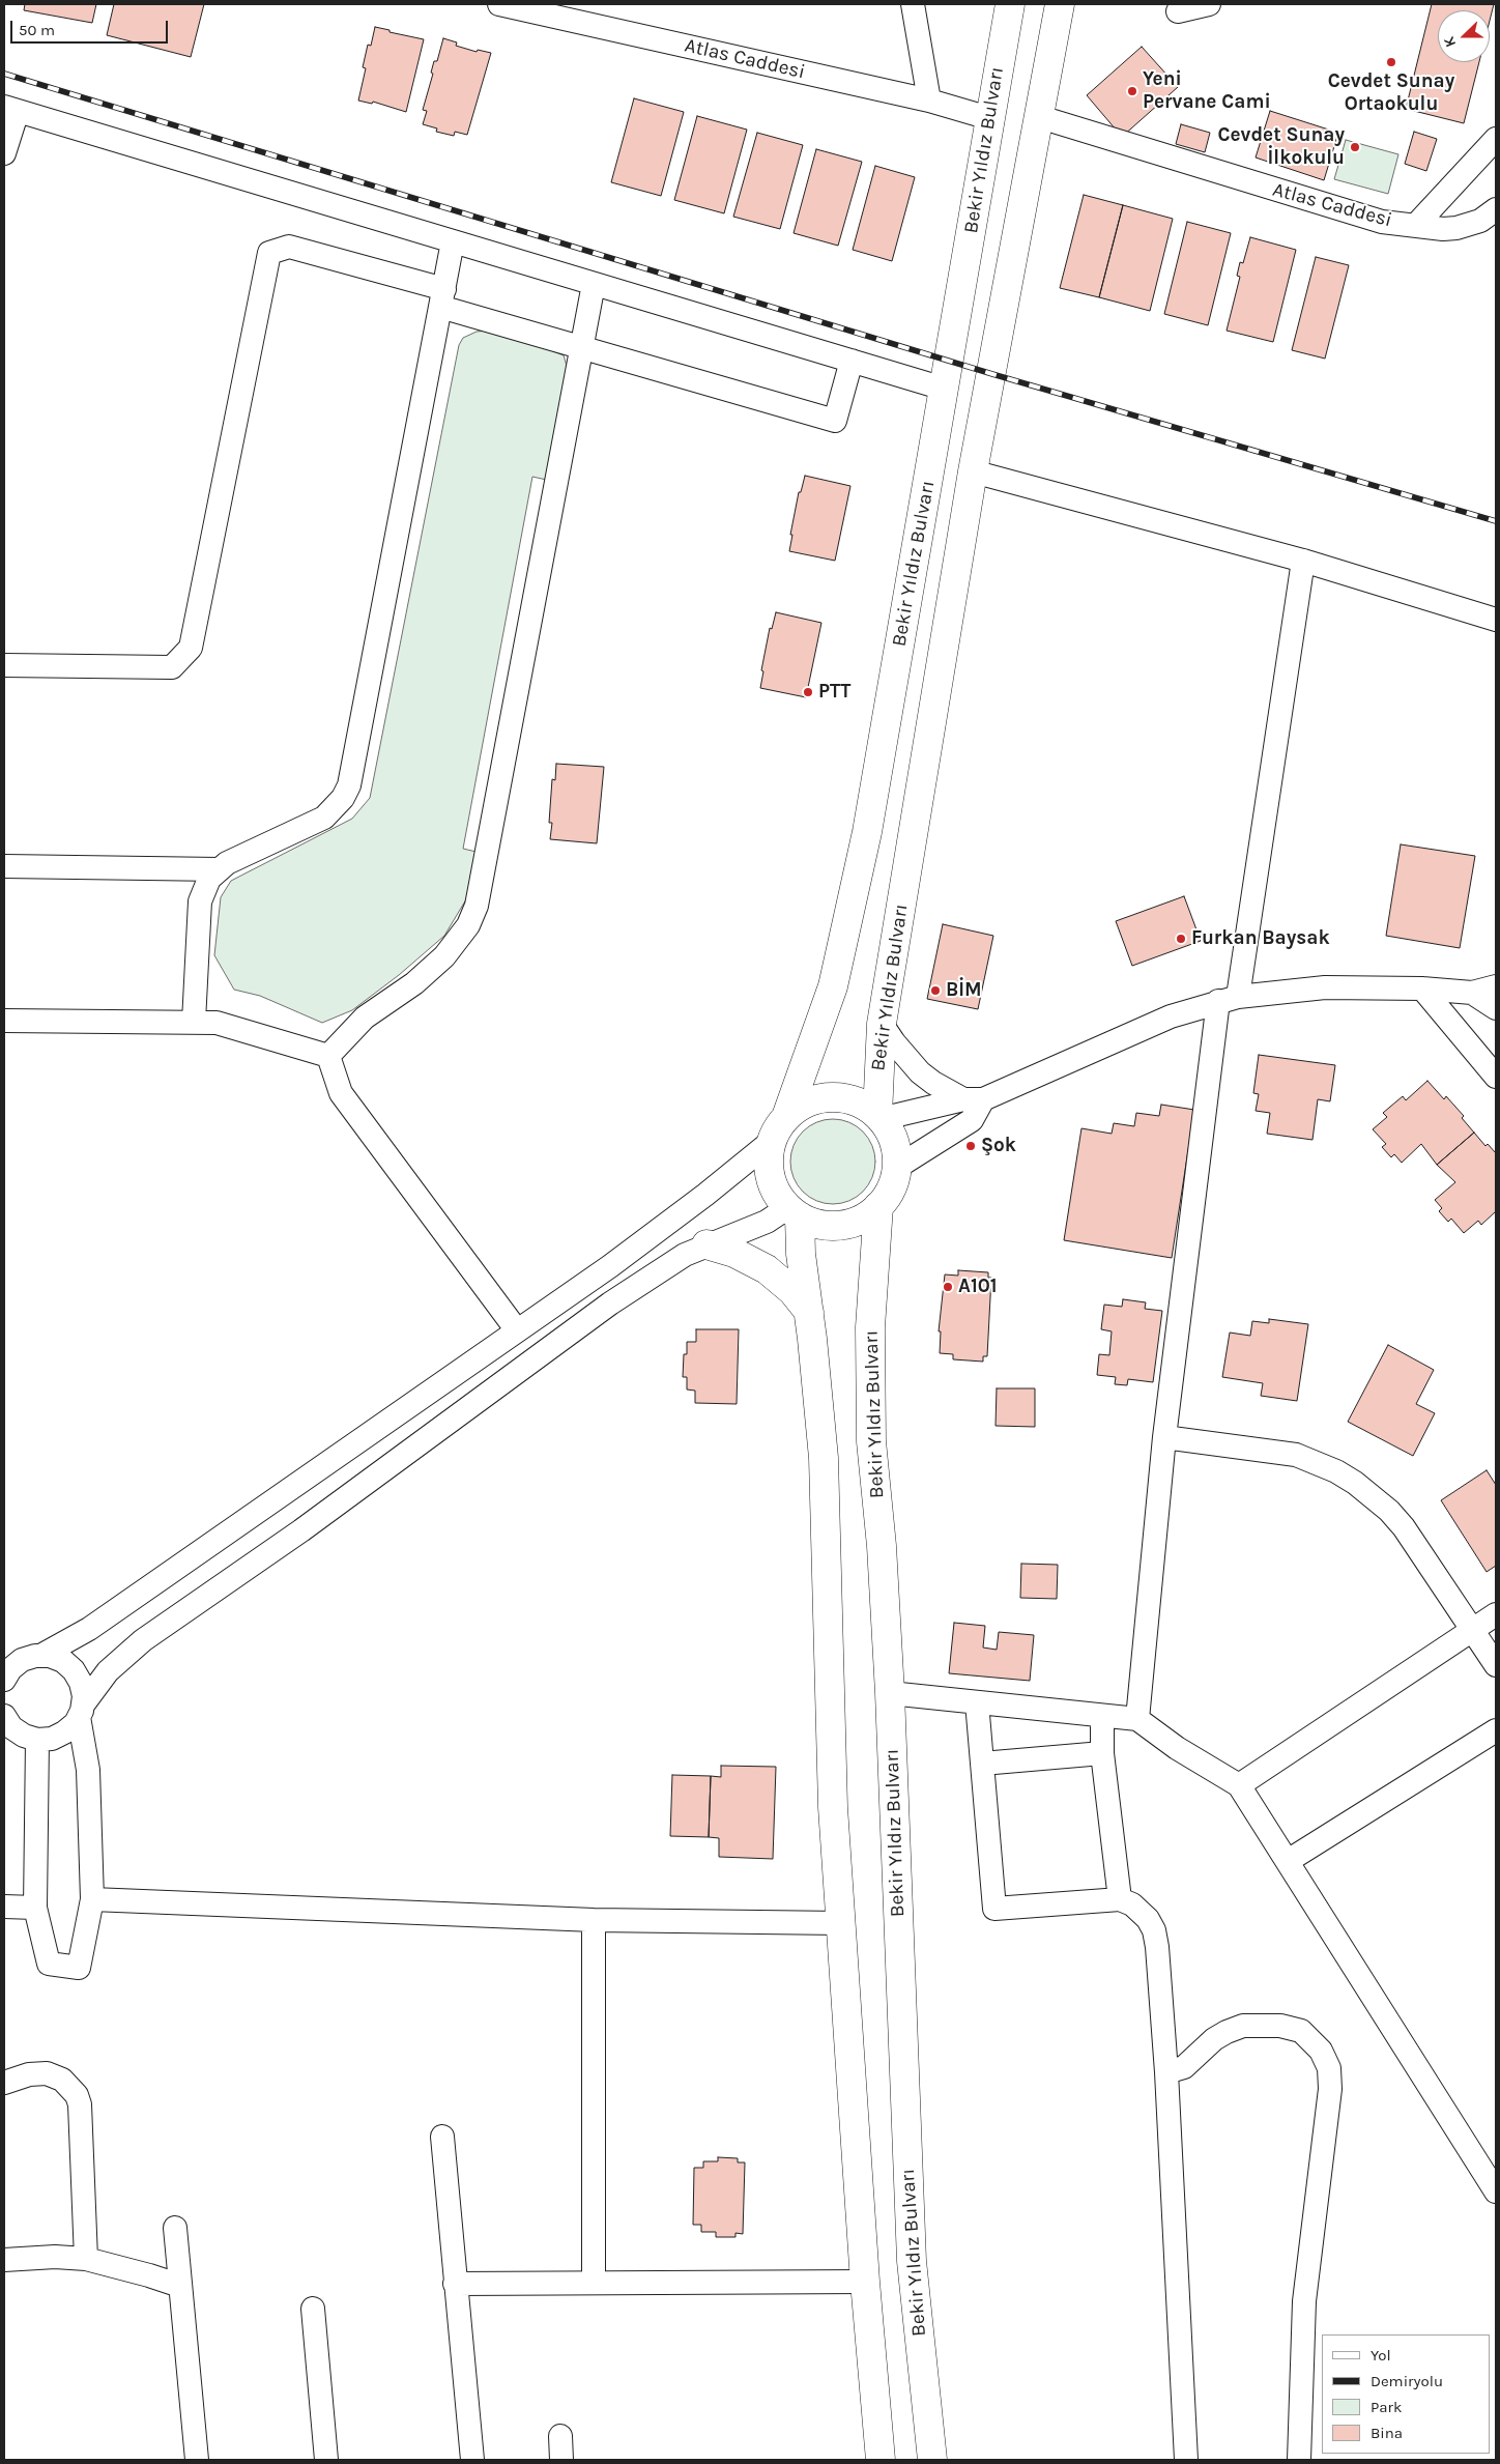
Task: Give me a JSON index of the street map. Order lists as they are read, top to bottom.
{
  "streets": {
    "main road": ["Bekir Yıldız Bulvarı"],
    "street": ["Atlas Caddesi"]
  },
  "crossings": [
    ["Atlas Caddesi", "Bekir Yıldız Bulvarı"]
  ],
  "places": [
    "Cevdet Sunay Ortaokulu",
    "Yeni Pervane Cami",
    "Cevdet Sunay İlkokulu",
    "PTT",
    "Furkan Baysak",
    "BİM",
    "Şok",
    "A101"
  ],
  "legend": [
    "Yol",
    "Demiryolu",
    "Park",
    "Bina"
  ],
  "scale_bar": "50 m",
  "north": "left"
}
